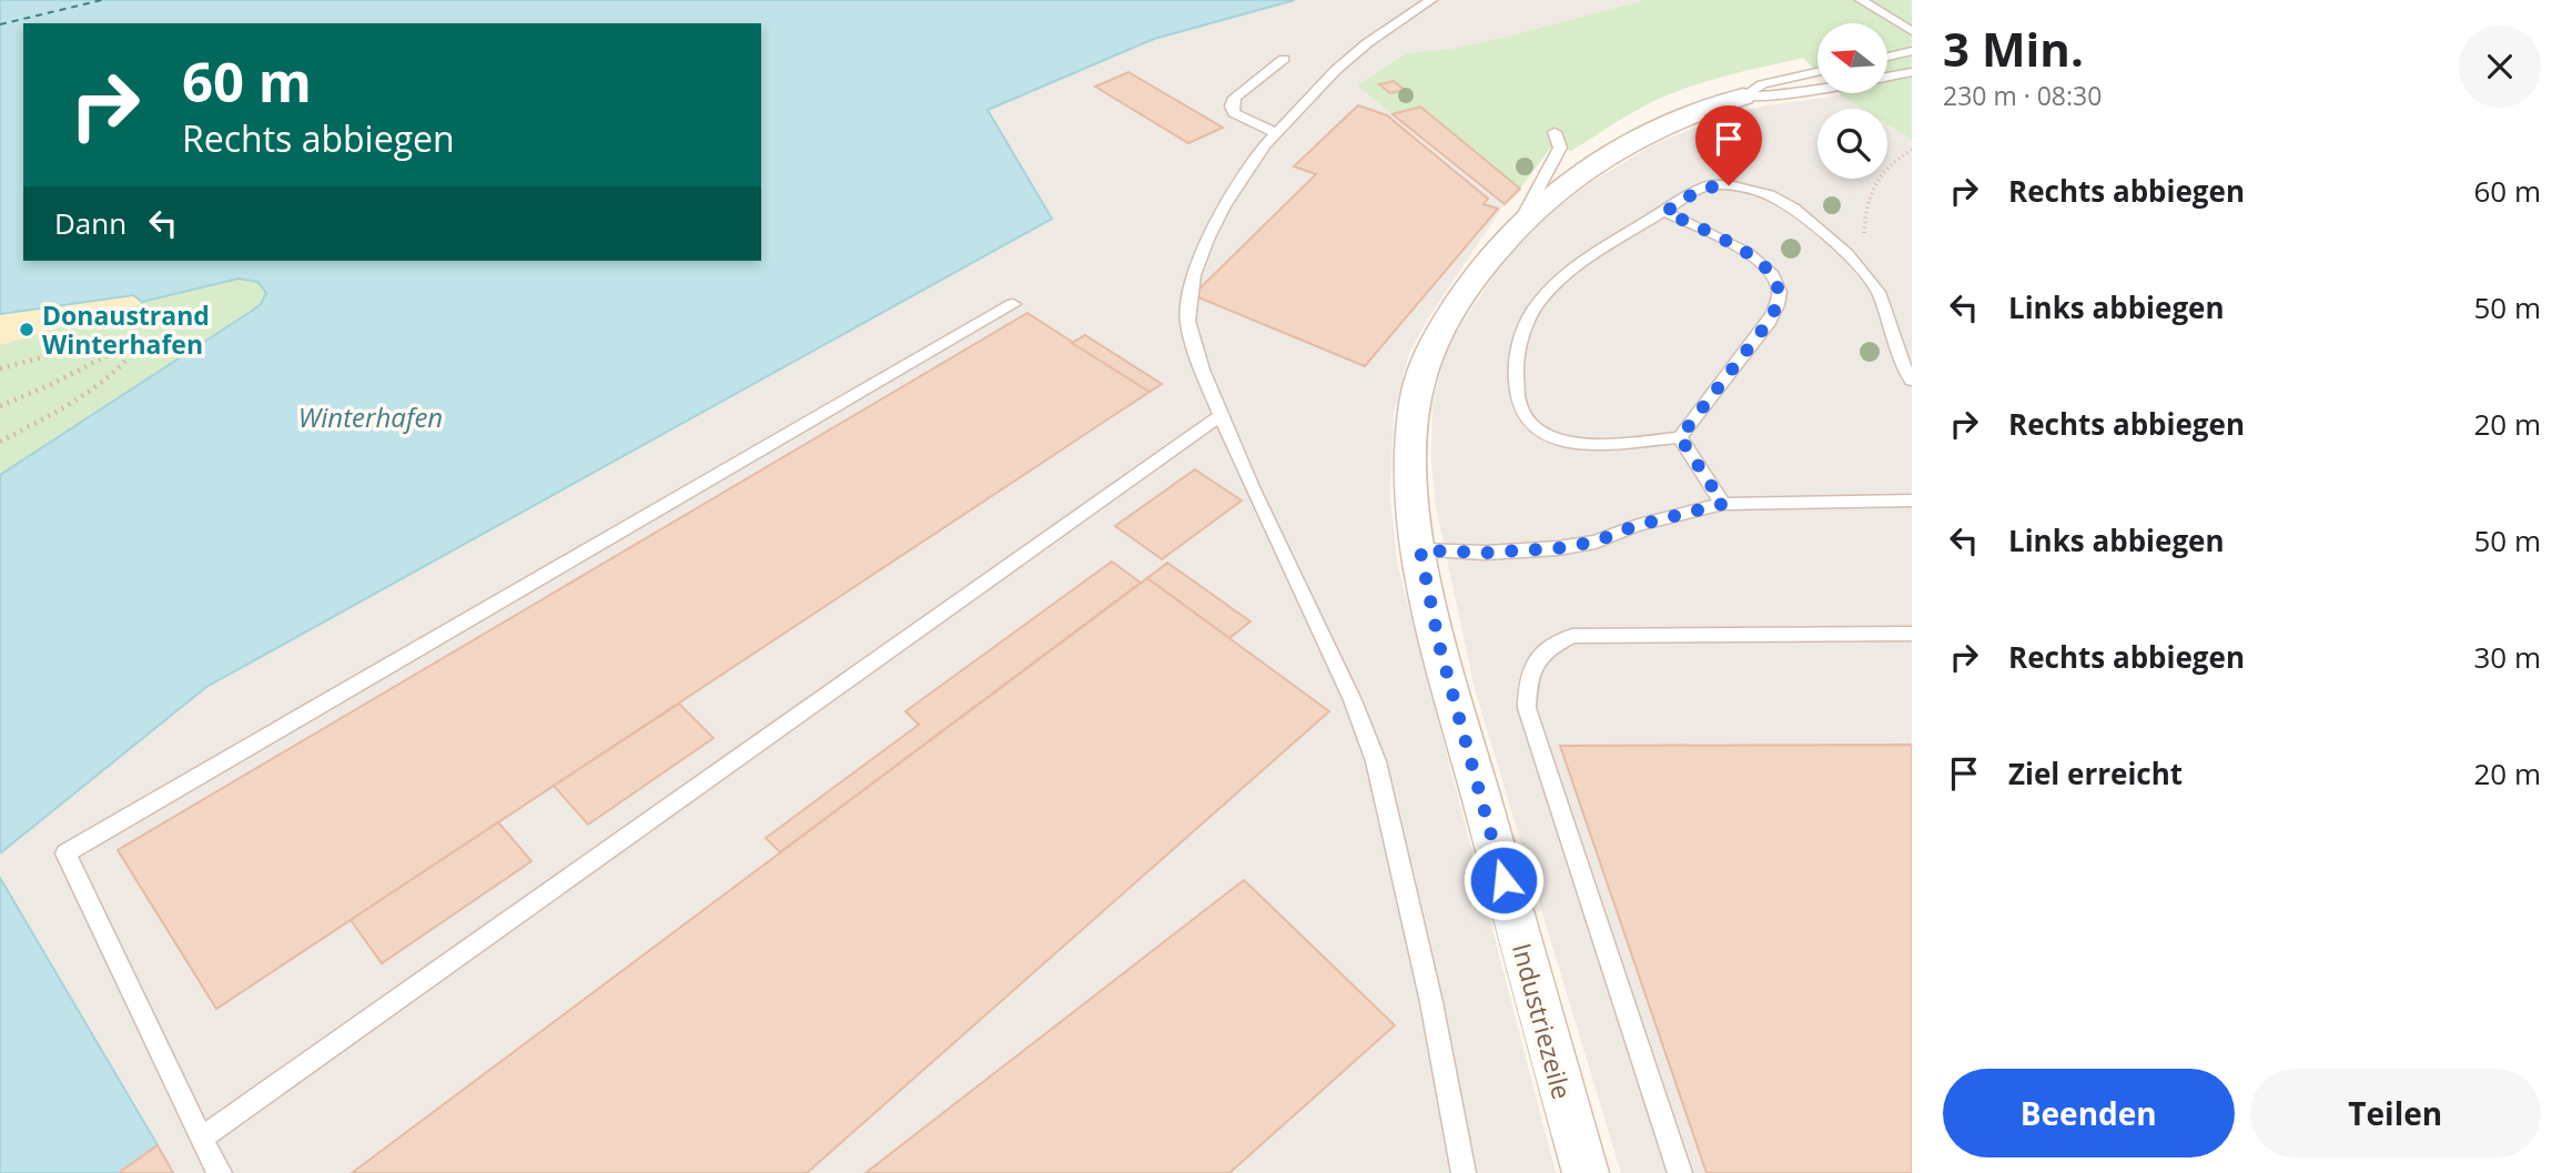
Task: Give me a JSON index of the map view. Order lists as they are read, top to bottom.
{
  "streets": {
    "street": ["Industriezeile"]
  },
  "water": ["Winterhafen"],
  "places": ["Donaustrand Winterhafen"],
  "north": "left",
  "page": {
    "heading": ["3 Min.", "230 m · 08:30"],
    "turn": ["60 m", "Rechts abbiegen"],
    "list": [
      {
        "name": "Rechts abbiegen",
        "value": "60 m"
      },
      {
        "name": "Links abbiegen",
        "value": "50 m"
      },
      {
        "name": "Rechts abbiegen",
        "value": "20 m"
      },
      {
        "name": "Links abbiegen",
        "value": "50 m"
      },
      {
        "name": "Rechts abbiegen",
        "value": "30 m"
      },
      {
        "name": "Ziel erreicht",
        "value": "20 m"
      }
    ],
    "then": "Dann",
    "buttons": ["Beenden", "Teilen"]
  }
}
